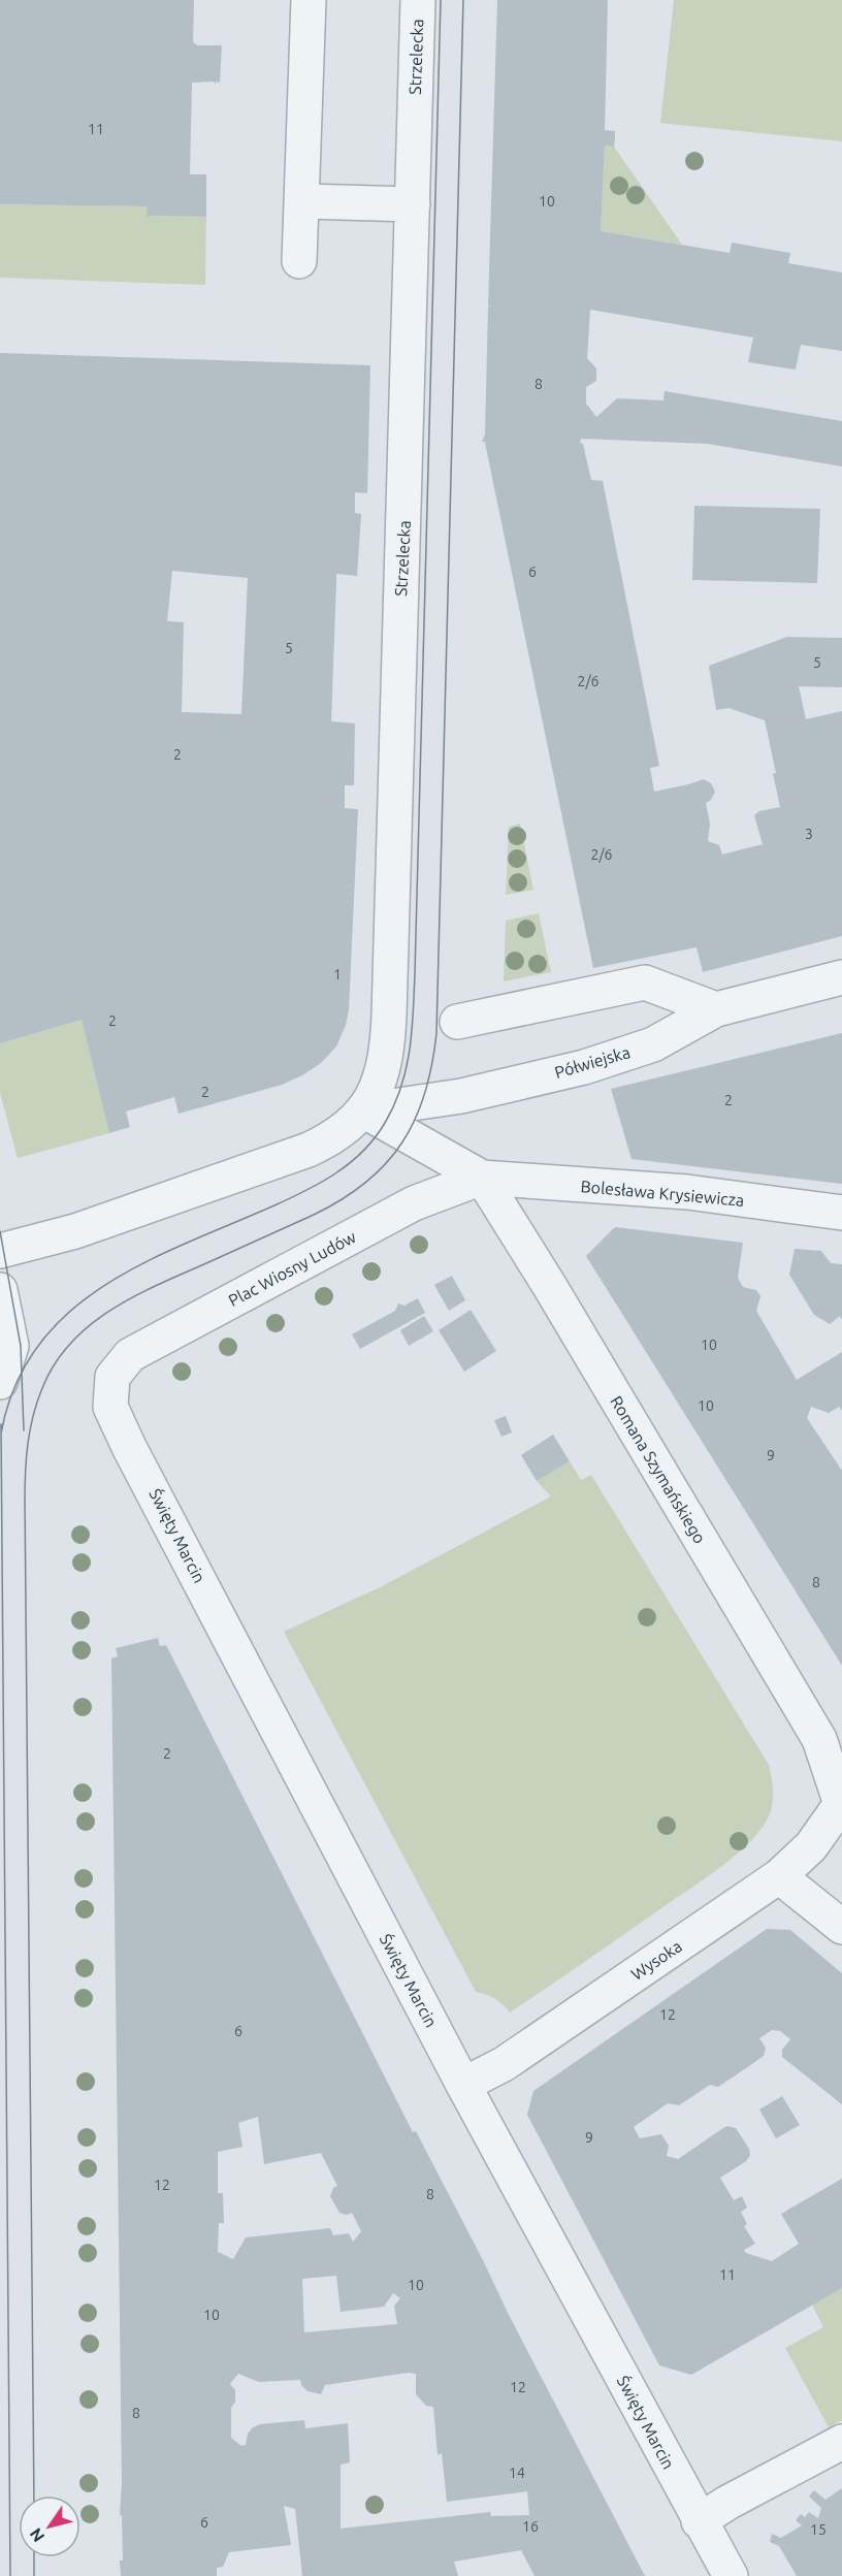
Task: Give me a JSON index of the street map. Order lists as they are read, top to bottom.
{
  "streets": {
    "street": [
      "Strzelecka",
      "Półwiejska",
      "Bolesława Krysiewicza",
      "Plac Wiosny Ludów",
      "Romana Szymańskiego",
      "Święty Marcin",
      "Wysoka"
    ]
  },
  "crossings": [
    ["Strzelecka", "Półwiejska"],
    ["Strzelecka", "Romana Szymańskiego"],
    ["Półwiejska", "Romana Szymańskiego"],
    ["Bolesława Krysiewicza", "Plac Wiosny Ludów"],
    ["Bolesława Krysiewicza", "Romana Szymańskiego"],
    ["Plac Wiosny Ludów", "Romana Szymańskiego"],
    ["Plac Wiosny Ludów", "Święty Marcin"],
    ["Romana Szymańskiego", "Wysoka"],
    ["Święty Marcin", "Wysoka"]
  ],
  "house_numbers": [
    "11",
    "10",
    "8",
    "6",
    "5",
    "5",
    "2/6",
    "2",
    "3",
    "2/6",
    "1",
    "2",
    "2",
    "2",
    "10",
    "10",
    "9",
    "8",
    "2",
    "12",
    "6",
    "9",
    "12",
    "8",
    "11",
    "10",
    "10",
    "12",
    "8",
    "14",
    "6",
    "16",
    "15"
  ],
  "north": "bottom left"
}
